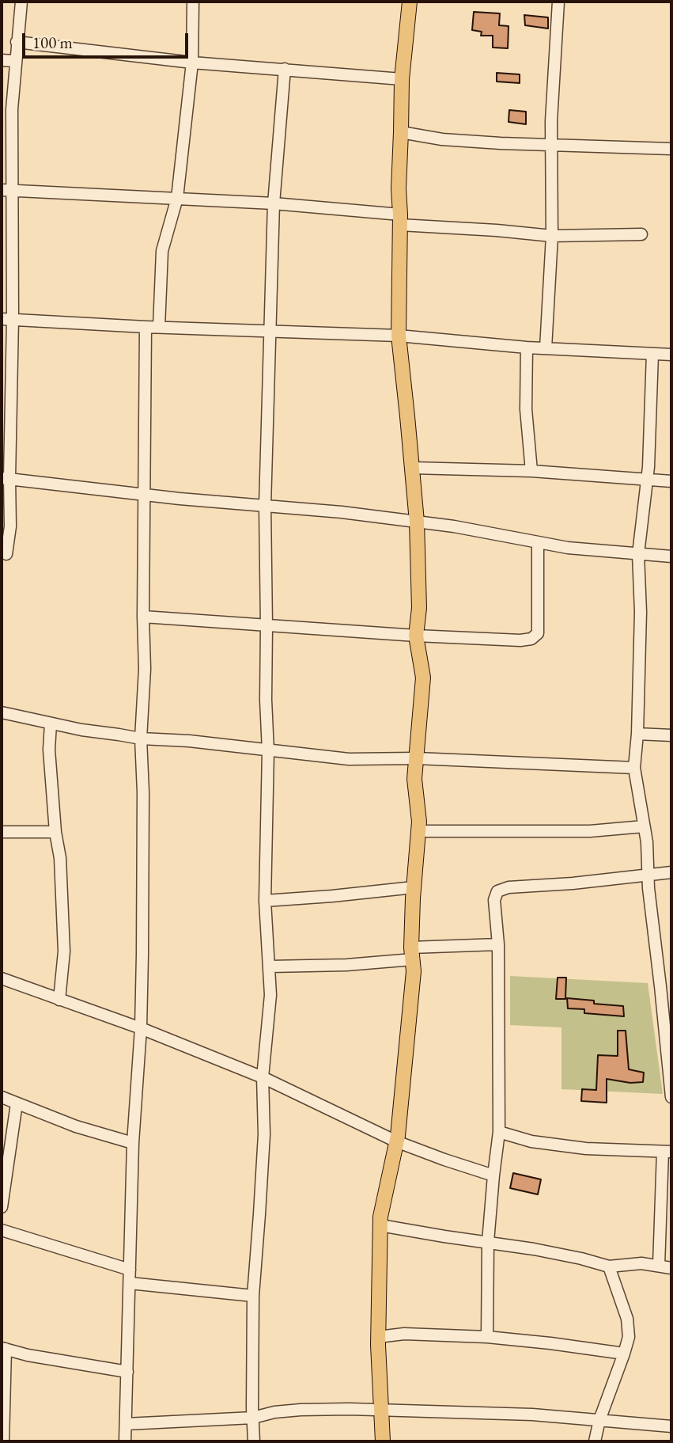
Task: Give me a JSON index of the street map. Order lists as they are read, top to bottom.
{
  "scale_bar": "100 m"
}
